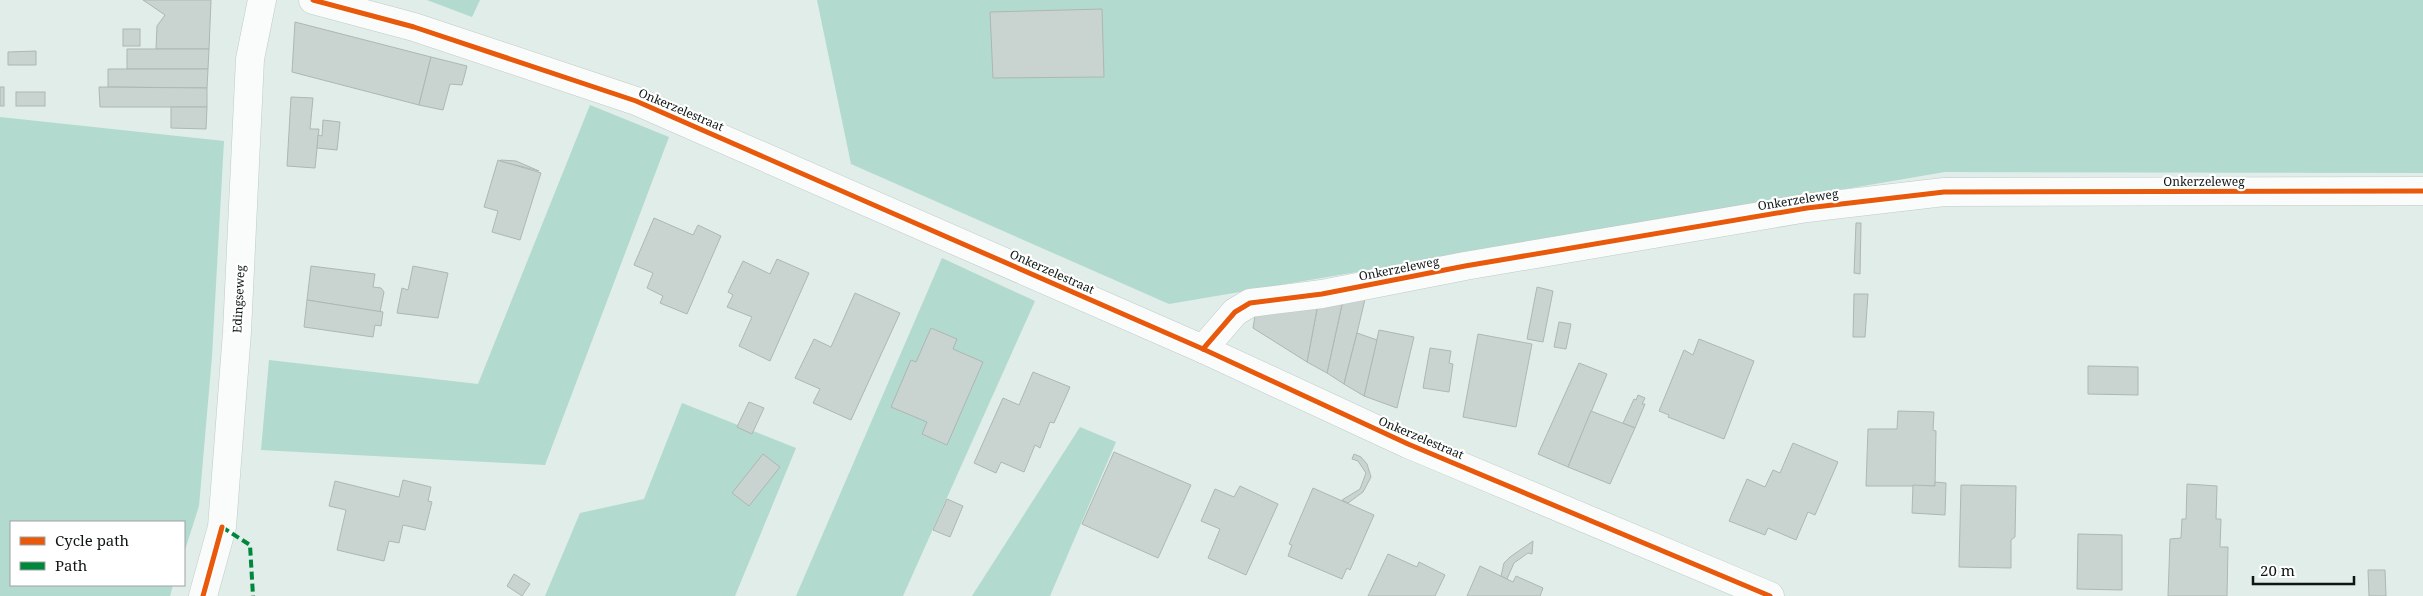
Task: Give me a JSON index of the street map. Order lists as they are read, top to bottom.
{
  "streets": {
    "street": ["Onkerzelestraat", "Onkerzeleweg", "Edingseweg"]
  },
  "crossings": [
    ["Onkerzelestraat", "Onkerzeleweg"]
  ],
  "legend": ["Cycle path", "Path"],
  "scale_bar": "20 m"
}
